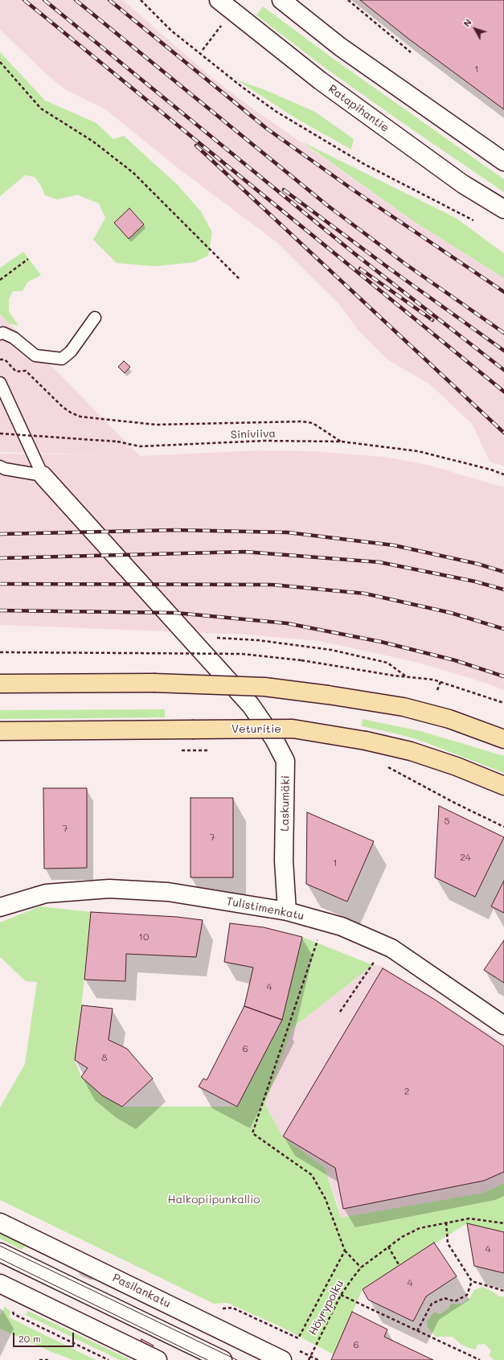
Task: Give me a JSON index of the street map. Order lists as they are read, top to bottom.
{
  "streets": {
    "main road": ["Veturitie"],
    "street": [
      "Ratapihantie",
      "Laskumäki",
      "Tulistimenkatu",
      "Pasilankatu"
    ],
    "path": ["Siniviiva", "Höyrypolku"]
  },
  "crossings": [
    ["Laskumäki", "Tulistimenkatu"]
  ],
  "parks": ["Halkopiipunkallio"],
  "house_numbers": [
    "1",
    "5",
    "7",
    "7",
    "24",
    "1",
    "10",
    "4",
    "6",
    "8",
    "2",
    "4",
    "4",
    "6"
  ],
  "scale_bar": "20 m",
  "north": "top left"
}
